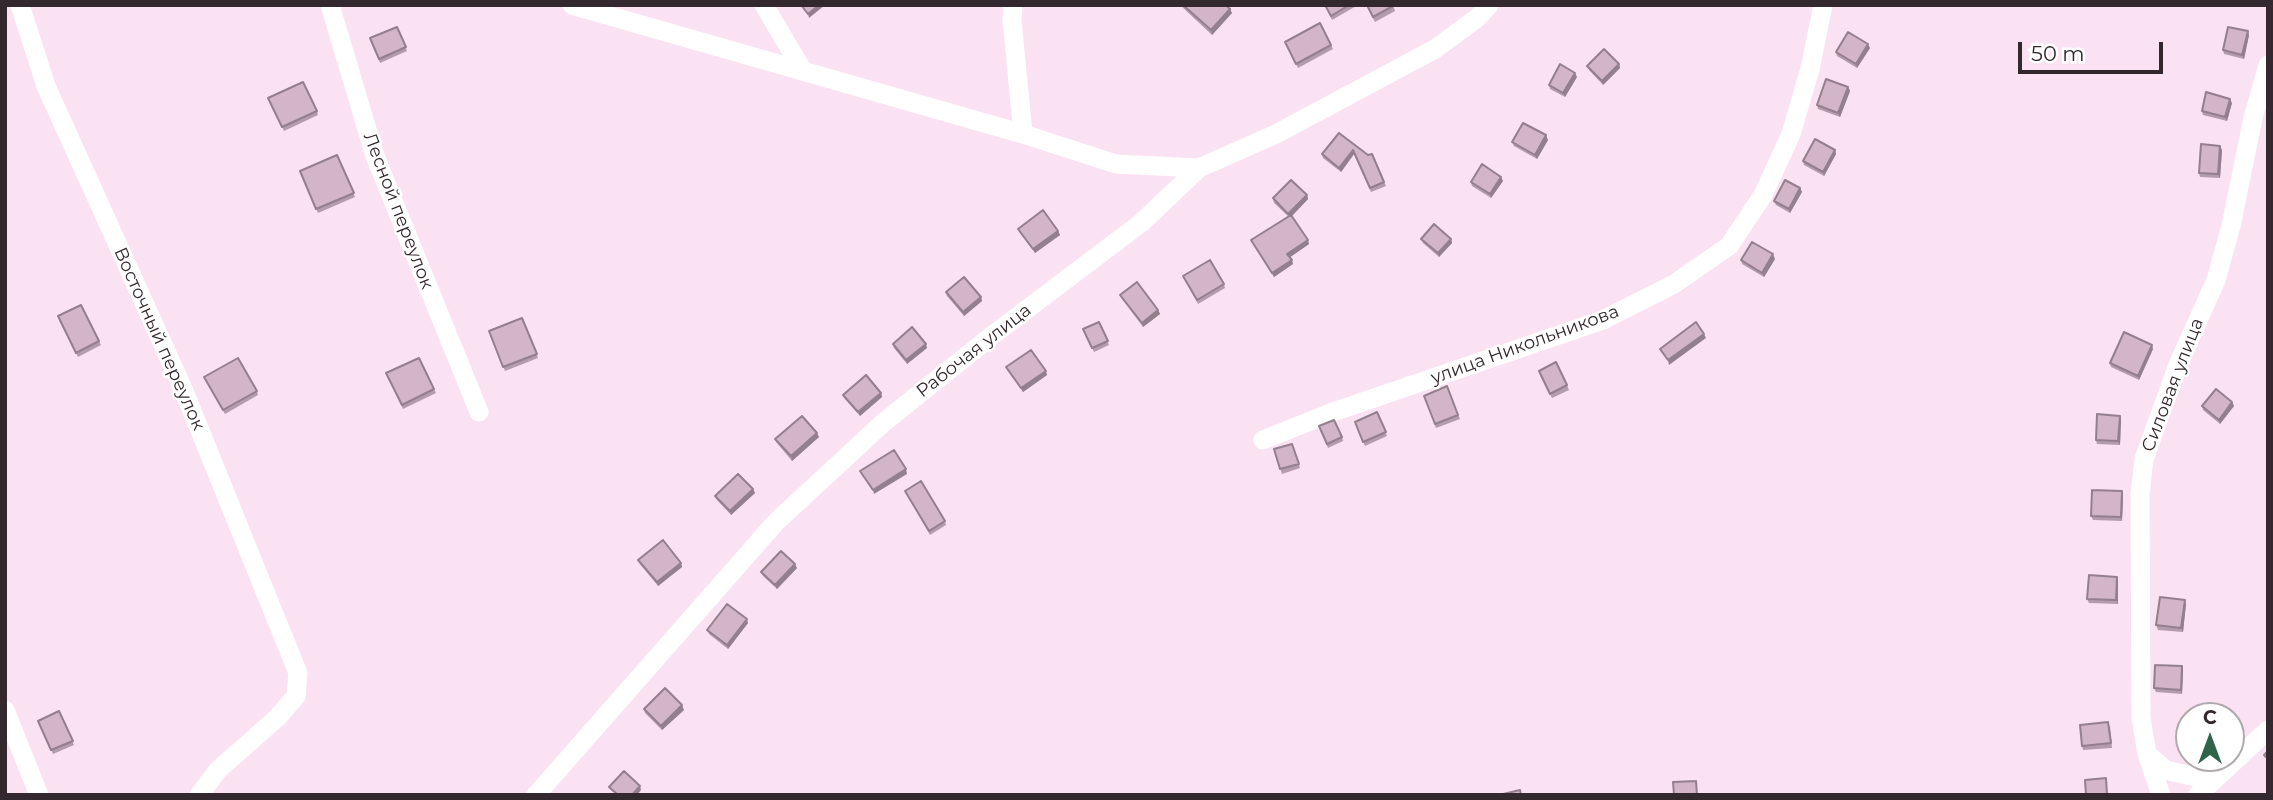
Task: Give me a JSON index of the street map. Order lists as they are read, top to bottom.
{
  "streets": {
    "street": [
      "Лесной переулок",
      "Восточный переулок",
      "улица Никольникова",
      "Рабочая улица",
      "Силовая улица"
    ]
  },
  "scale_bar": "50 m",
  "north": "top"
}
